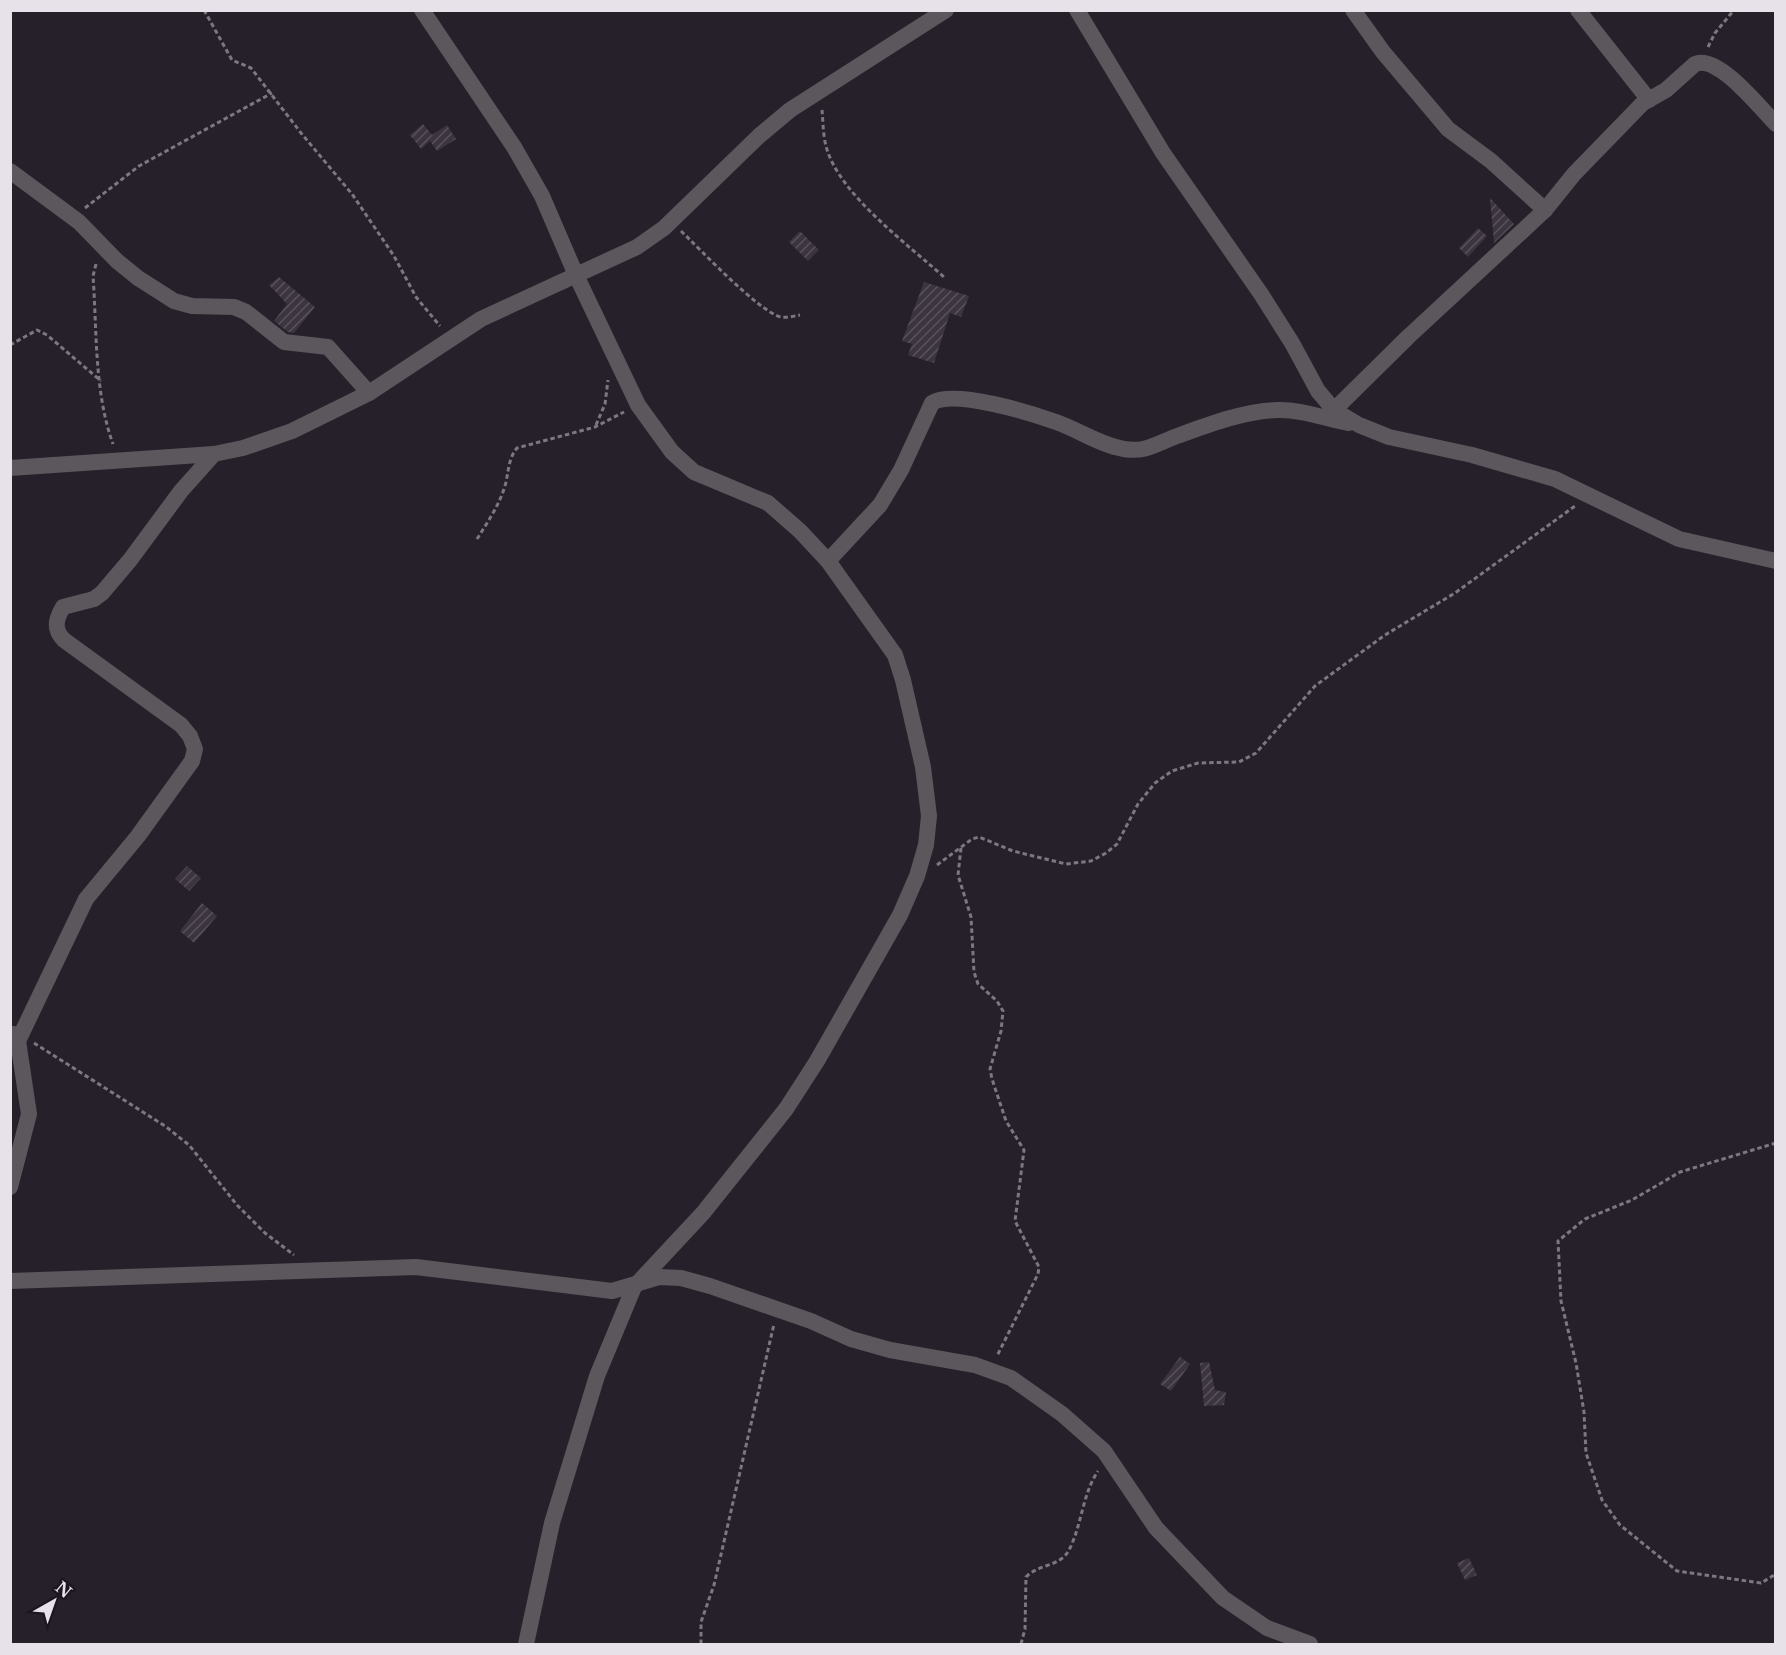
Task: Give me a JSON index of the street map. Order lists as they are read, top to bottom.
{
  "north": "top right"
}
